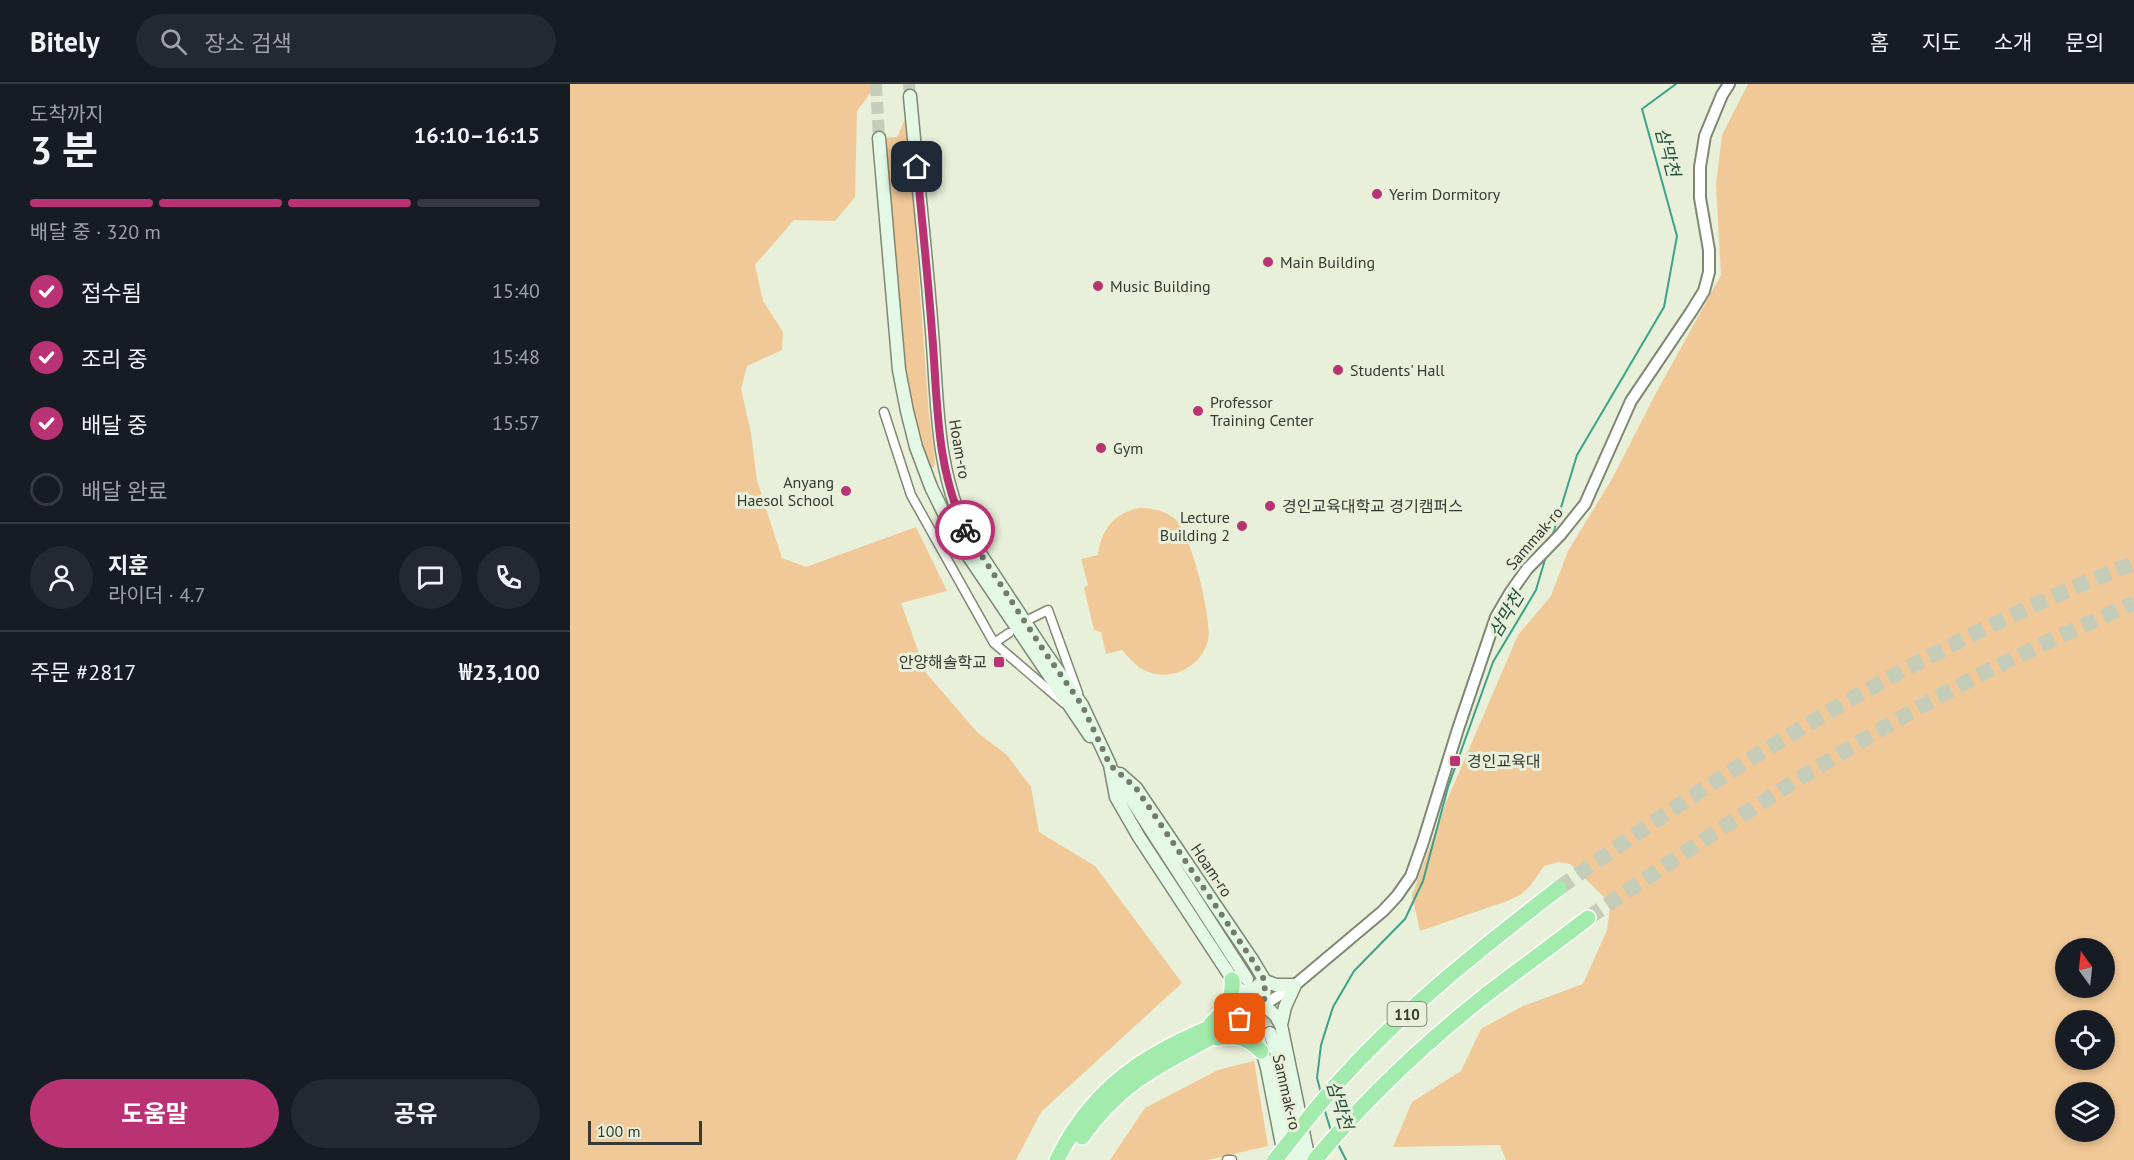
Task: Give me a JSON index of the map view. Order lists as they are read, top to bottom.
{
  "streets": {
    "highway": ["110"],
    "main road": ["Hoam-ro", "Sammak-ro"]
  },
  "crossings": [
    ["Hoam-ro", "Sammak-ro"]
  ],
  "water": ["삼막천"],
  "places": {
    "other": [
      "Yerim Dormitory",
      "Main Building",
      "Music Building",
      "Students' Hall",
      "Professor Training Center",
      "Gym",
      "Anyang Haesol School",
      "경인교육대학교 경기캠퍼스",
      "Lecture Building 2"
    ],
    "transit": ["안양해솔학교", "경인교육대"]
  },
  "scale_bar": "100 m",
  "north": "top",
  "page": {
    "header": "Bitely",
    "search": "장소 검색",
    "nav": [
      "홈",
      "지도",
      "소개",
      "문의"
    ],
    "heading": ["3 분", "도착까지", "16:10–16:15"],
    "panel": [
      "지훈",
      "라이더 · 4.7",
      "주문 #2817",
      "₩23,100"
    ],
    "bar": "배달 중 · 320 m",
    "list": [
      ["접수됨", "15:40"],
      ["조리 중", "15:48"],
      ["배달 중", "15:57"],
      "배달 완료"
    ],
    "buttons": ["도움말", "공유"],
    "scale": "100 m"
  }
}
